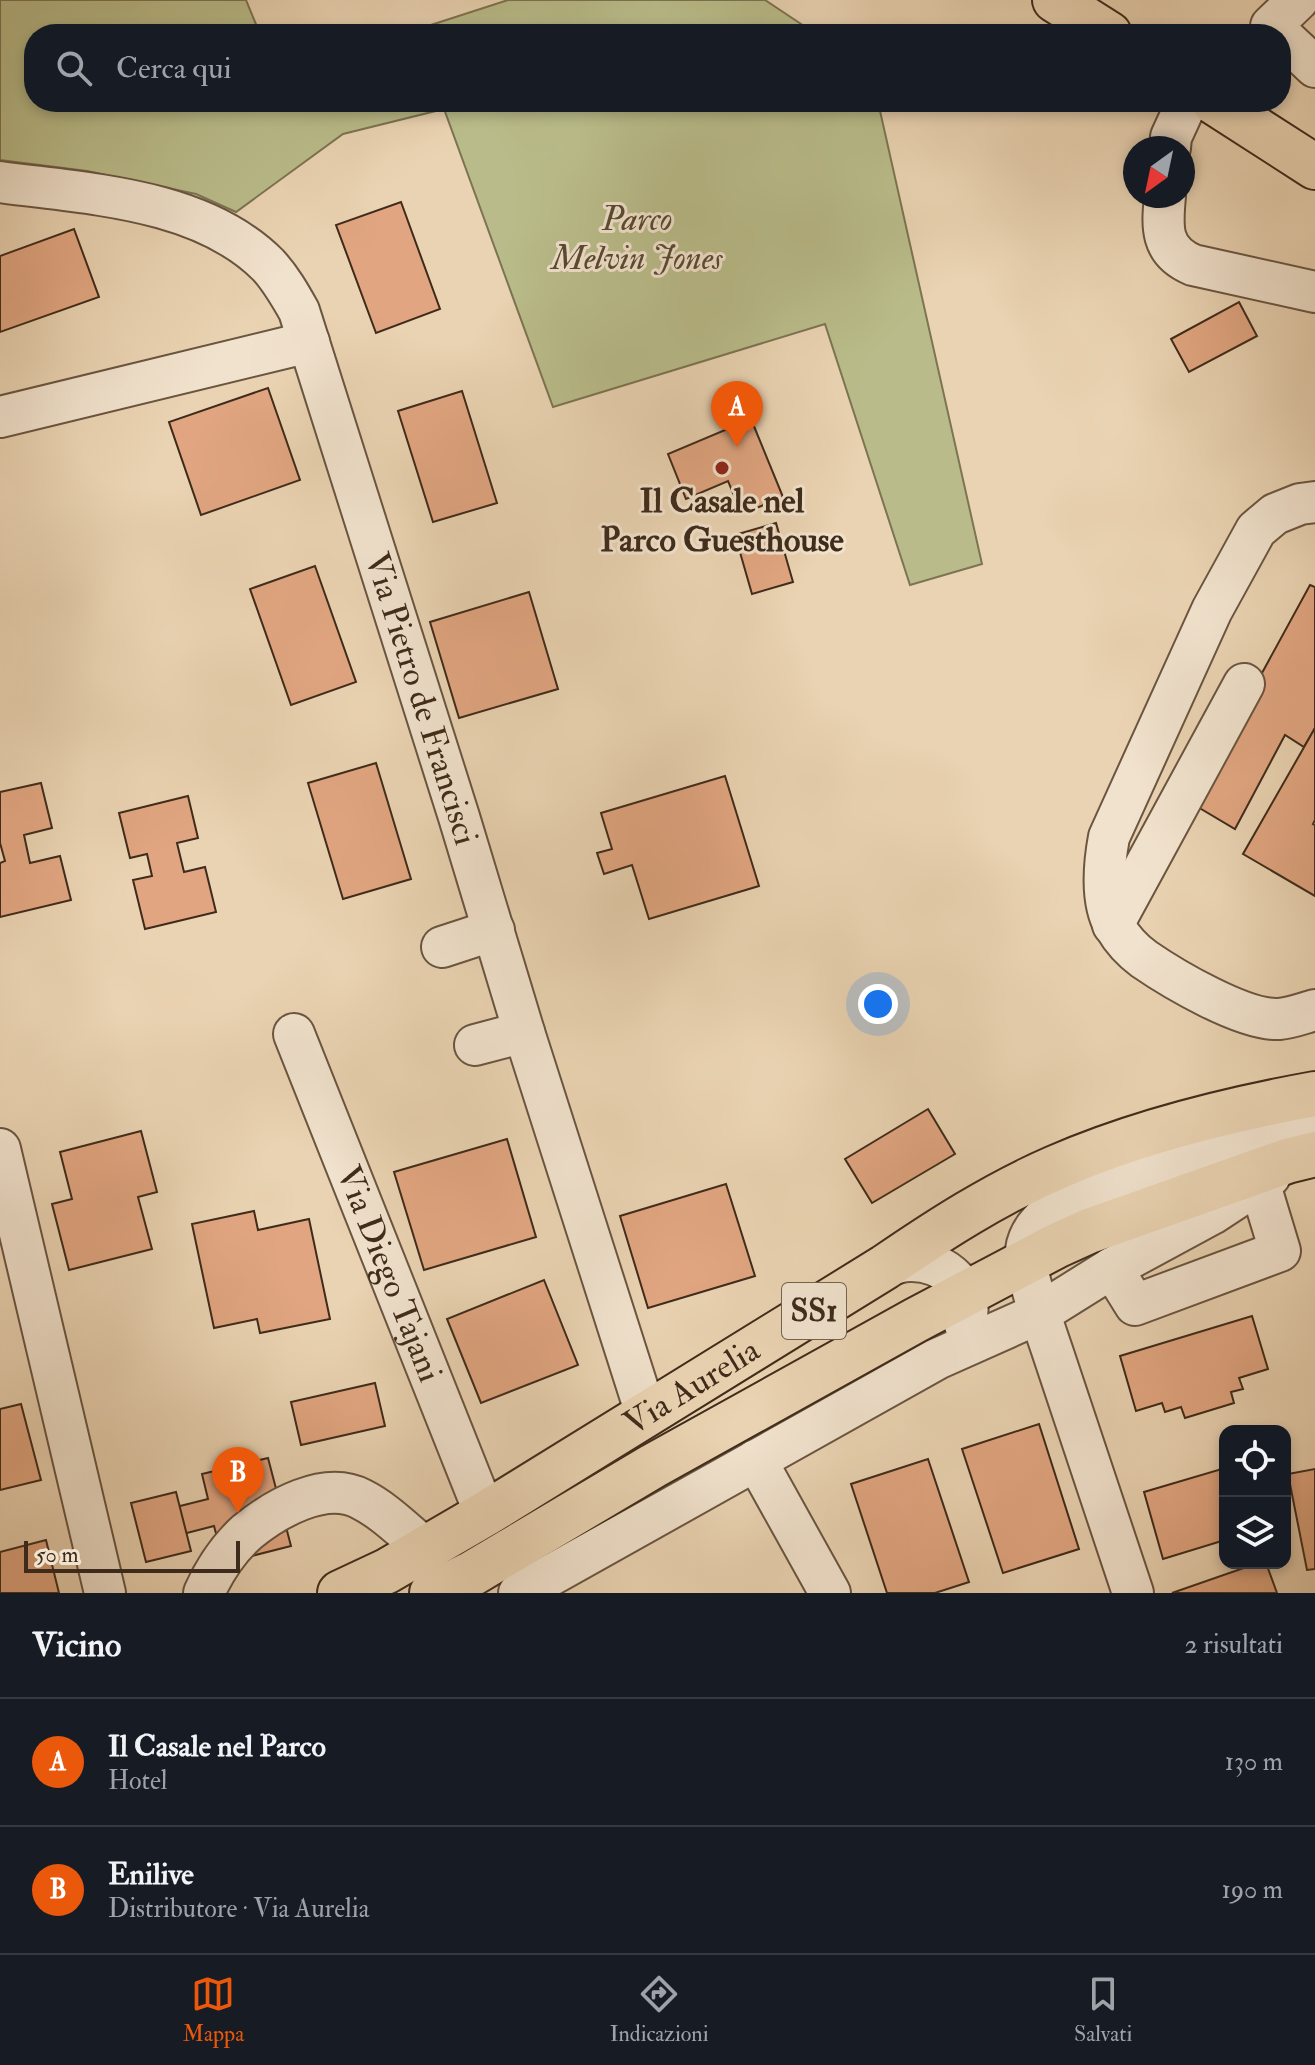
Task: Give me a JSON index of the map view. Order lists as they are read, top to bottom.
{
  "streets": {
    "main road": ["SS1", "Via Aurelia"],
    "street": ["Via Pietro de Francisci", "Via Diego Tajani"]
  },
  "crossings": [
    ["Via Pietro de Francisci", "Via Aurelia"],
    ["Via Diego Tajani", "Via Aurelia"]
  ],
  "parks": ["Parco Melvin Jones"],
  "places": ["Il Casale nel Parco Guesthouse"],
  "scale_bar": "50 m",
  "north": "bottom left",
  "page": {
    "search": "Cerca qui",
    "pins": ["A", "B"],
    "scale": "50 m",
    "heading": ["Vicino", "2 risultati"],
    "list": [
      {
        "mark": "A",
        "name": "Il Casale nel Parco",
        "note": "Hotel",
        "value": "130 m"
      },
      {
        "mark": "B",
        "name": "Enilive",
        "note": "Distributore · Via Aurelia",
        "value": "190 m"
      }
    ],
    "nav": ["Mappa", "Indicazioni", "Salvati"]
  }
}
